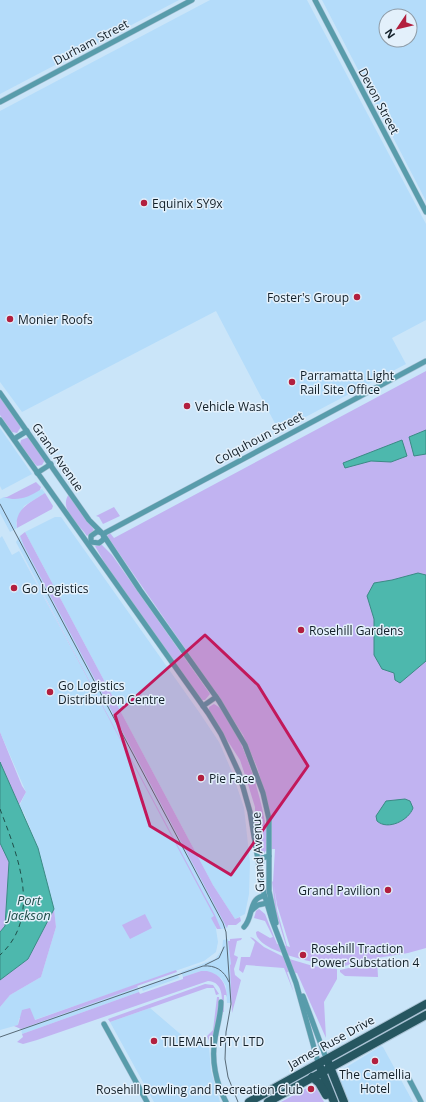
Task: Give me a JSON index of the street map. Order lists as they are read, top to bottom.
{
  "streets": {
    "main road": ["James Ruse Drive"],
    "street": [
      "Durham Street",
      "Devon Street",
      "Colquhoun Street",
      "Grand Avenue"
    ]
  },
  "crossings": [
    ["Colquhoun Street", "Grand Avenue"],
    ["Grand Avenue", "James Ruse Drive"]
  ],
  "water": ["Port Jackson"],
  "places": [
    "Equinix SY9x",
    "Foster's Group",
    "Monier Roofs",
    "Parramatta Light Rail Site Office",
    "Vehicle Wash",
    "Go Logistics",
    "Rosehill Gardens",
    "Go Logistics Distribution Centre",
    "Pie Face",
    "Grand Pavilion",
    "Rosehill Traction Power Substation 4",
    "TILEMALL PTY LTD",
    "The Camellia Hotel",
    "Rosehill Bowling and Recreation Club"
  ],
  "north": "bottom left"
}
